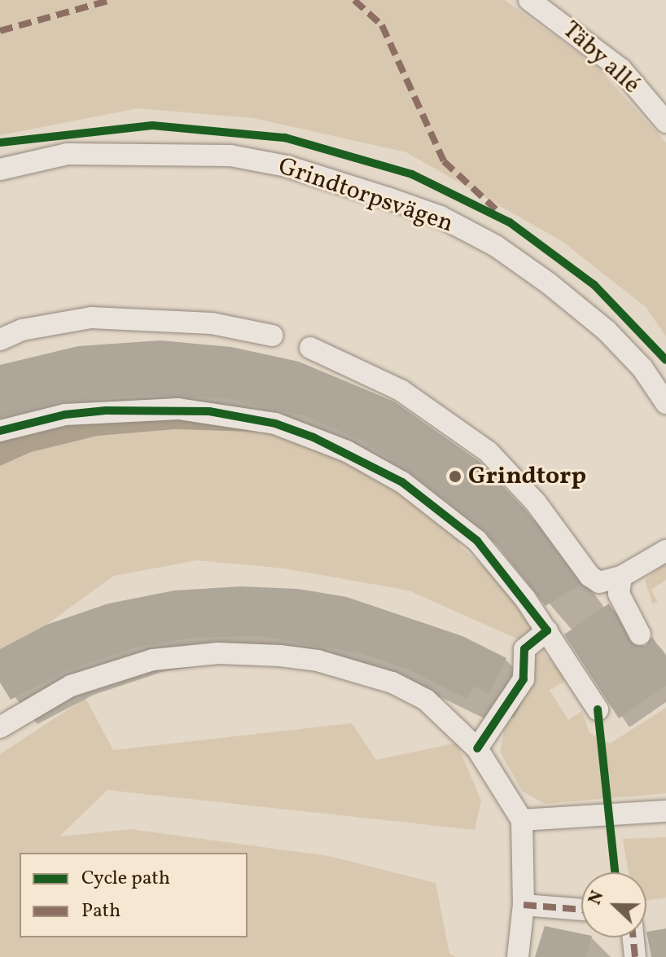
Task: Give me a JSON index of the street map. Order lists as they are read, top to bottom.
{
  "streets": {
    "street": ["Täby allé", "Grindtorpsvägen"]
  },
  "places": ["Grindtorp"],
  "legend": ["Cycle path", "Path"],
  "north": "left"
}
